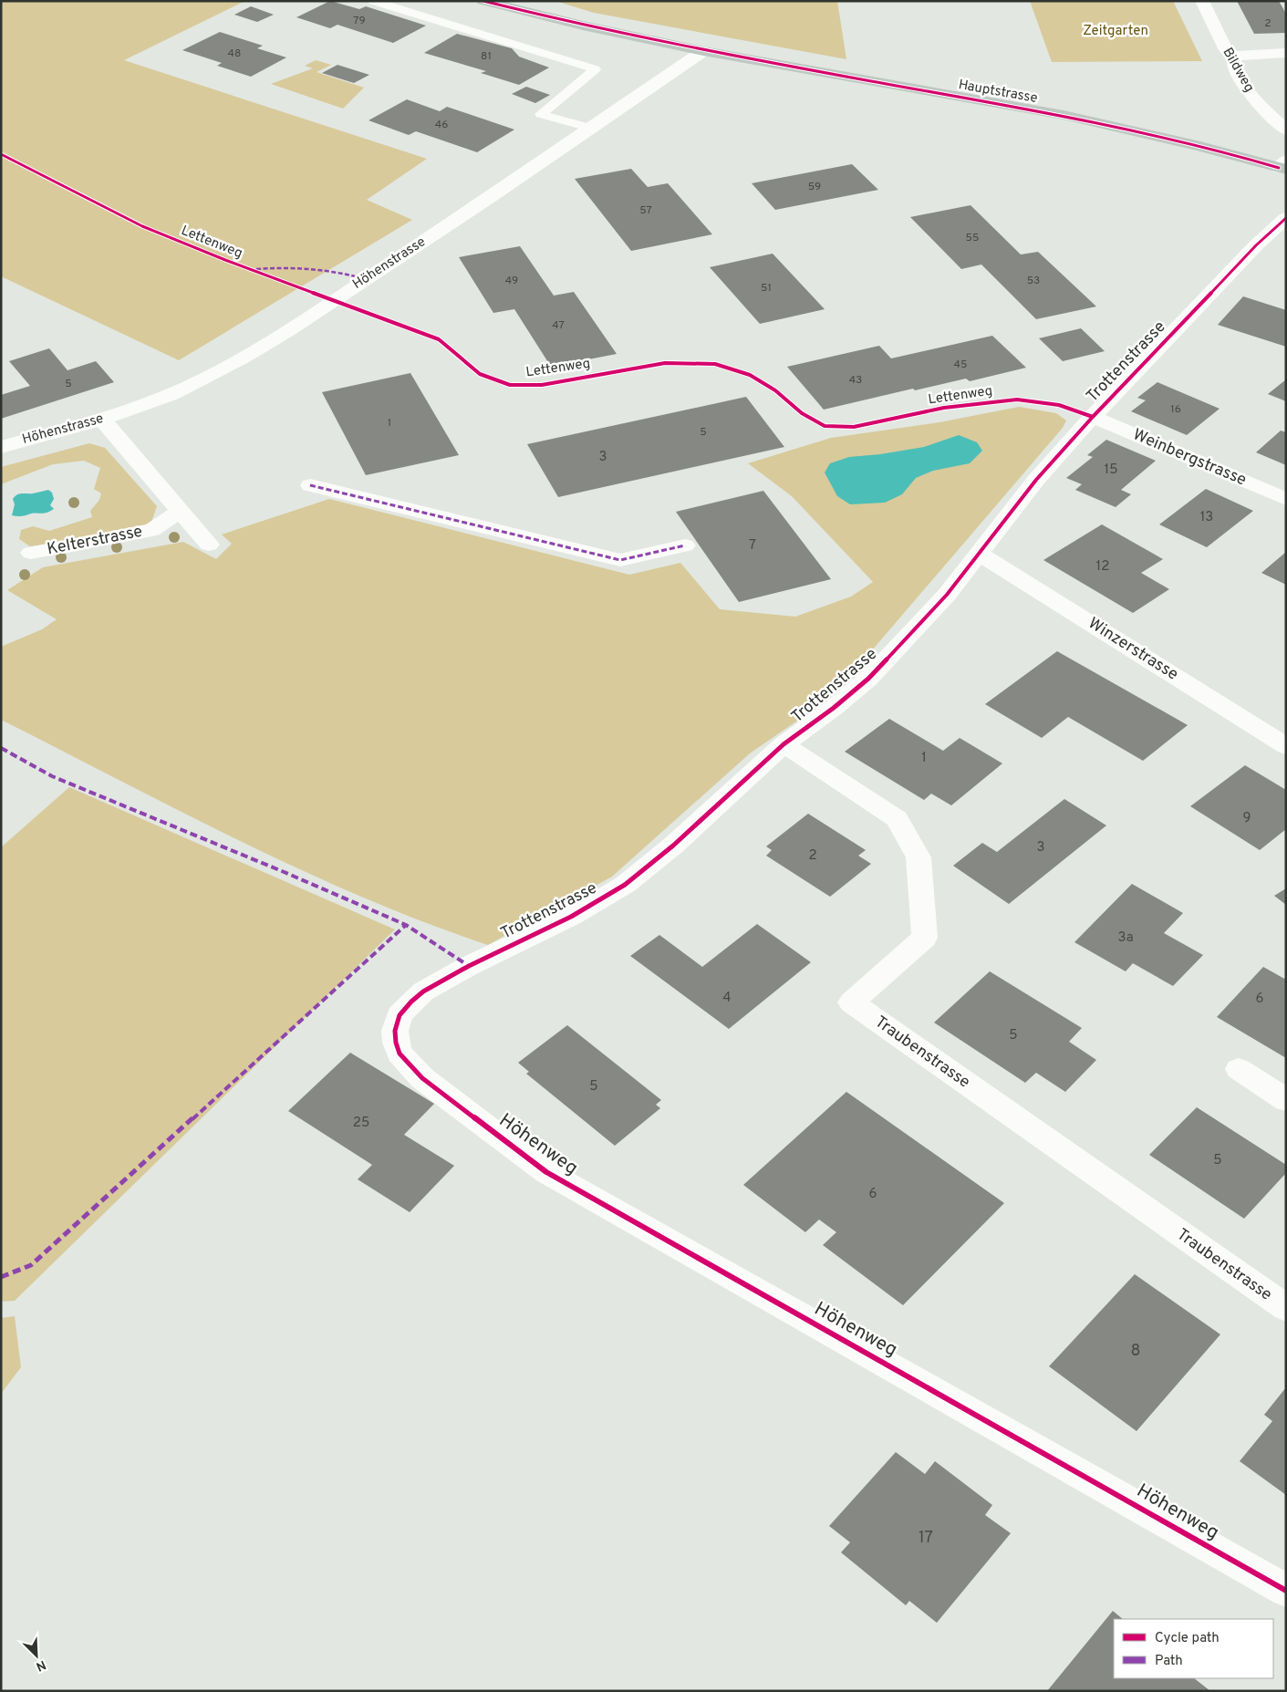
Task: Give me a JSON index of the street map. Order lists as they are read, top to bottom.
{
  "streets": {
    "main road": ["Hauptstrasse"],
    "street": [
      "Bildweg",
      "Höhenstrasse",
      "Trottenstrasse",
      "Weinbergstrasse",
      "Kelterstrasse",
      "Winzerstrasse",
      "Traubenstrasse",
      "Höhenweg"
    ],
    "cycle path": ["Lettenweg"]
  },
  "crossings": [
    ["Hauptstrasse", "Höhenstrasse"],
    ["Trottenstrasse", "Weinbergstrasse"],
    ["Trottenstrasse", "Winzerstrasse"],
    ["Trottenstrasse", "Traubenstrasse"],
    ["Trottenstrasse", "Höhenweg"]
  ],
  "parks": ["Zeitgarten"],
  "house_numbers": [
    "79",
    "2",
    "48",
    "81",
    "46",
    "59",
    "57",
    "55",
    "49",
    "53",
    "51",
    "47",
    "45",
    "43",
    "5",
    "16",
    "1",
    "5",
    "3",
    "15",
    "13",
    "7",
    "12",
    "1",
    "9",
    "3",
    "2",
    "3a",
    "4",
    "6",
    "5",
    "5",
    "25",
    "5",
    "6",
    "8",
    "17"
  ],
  "legend": ["Cycle path", "Path"],
  "north": "bottom right"
}
